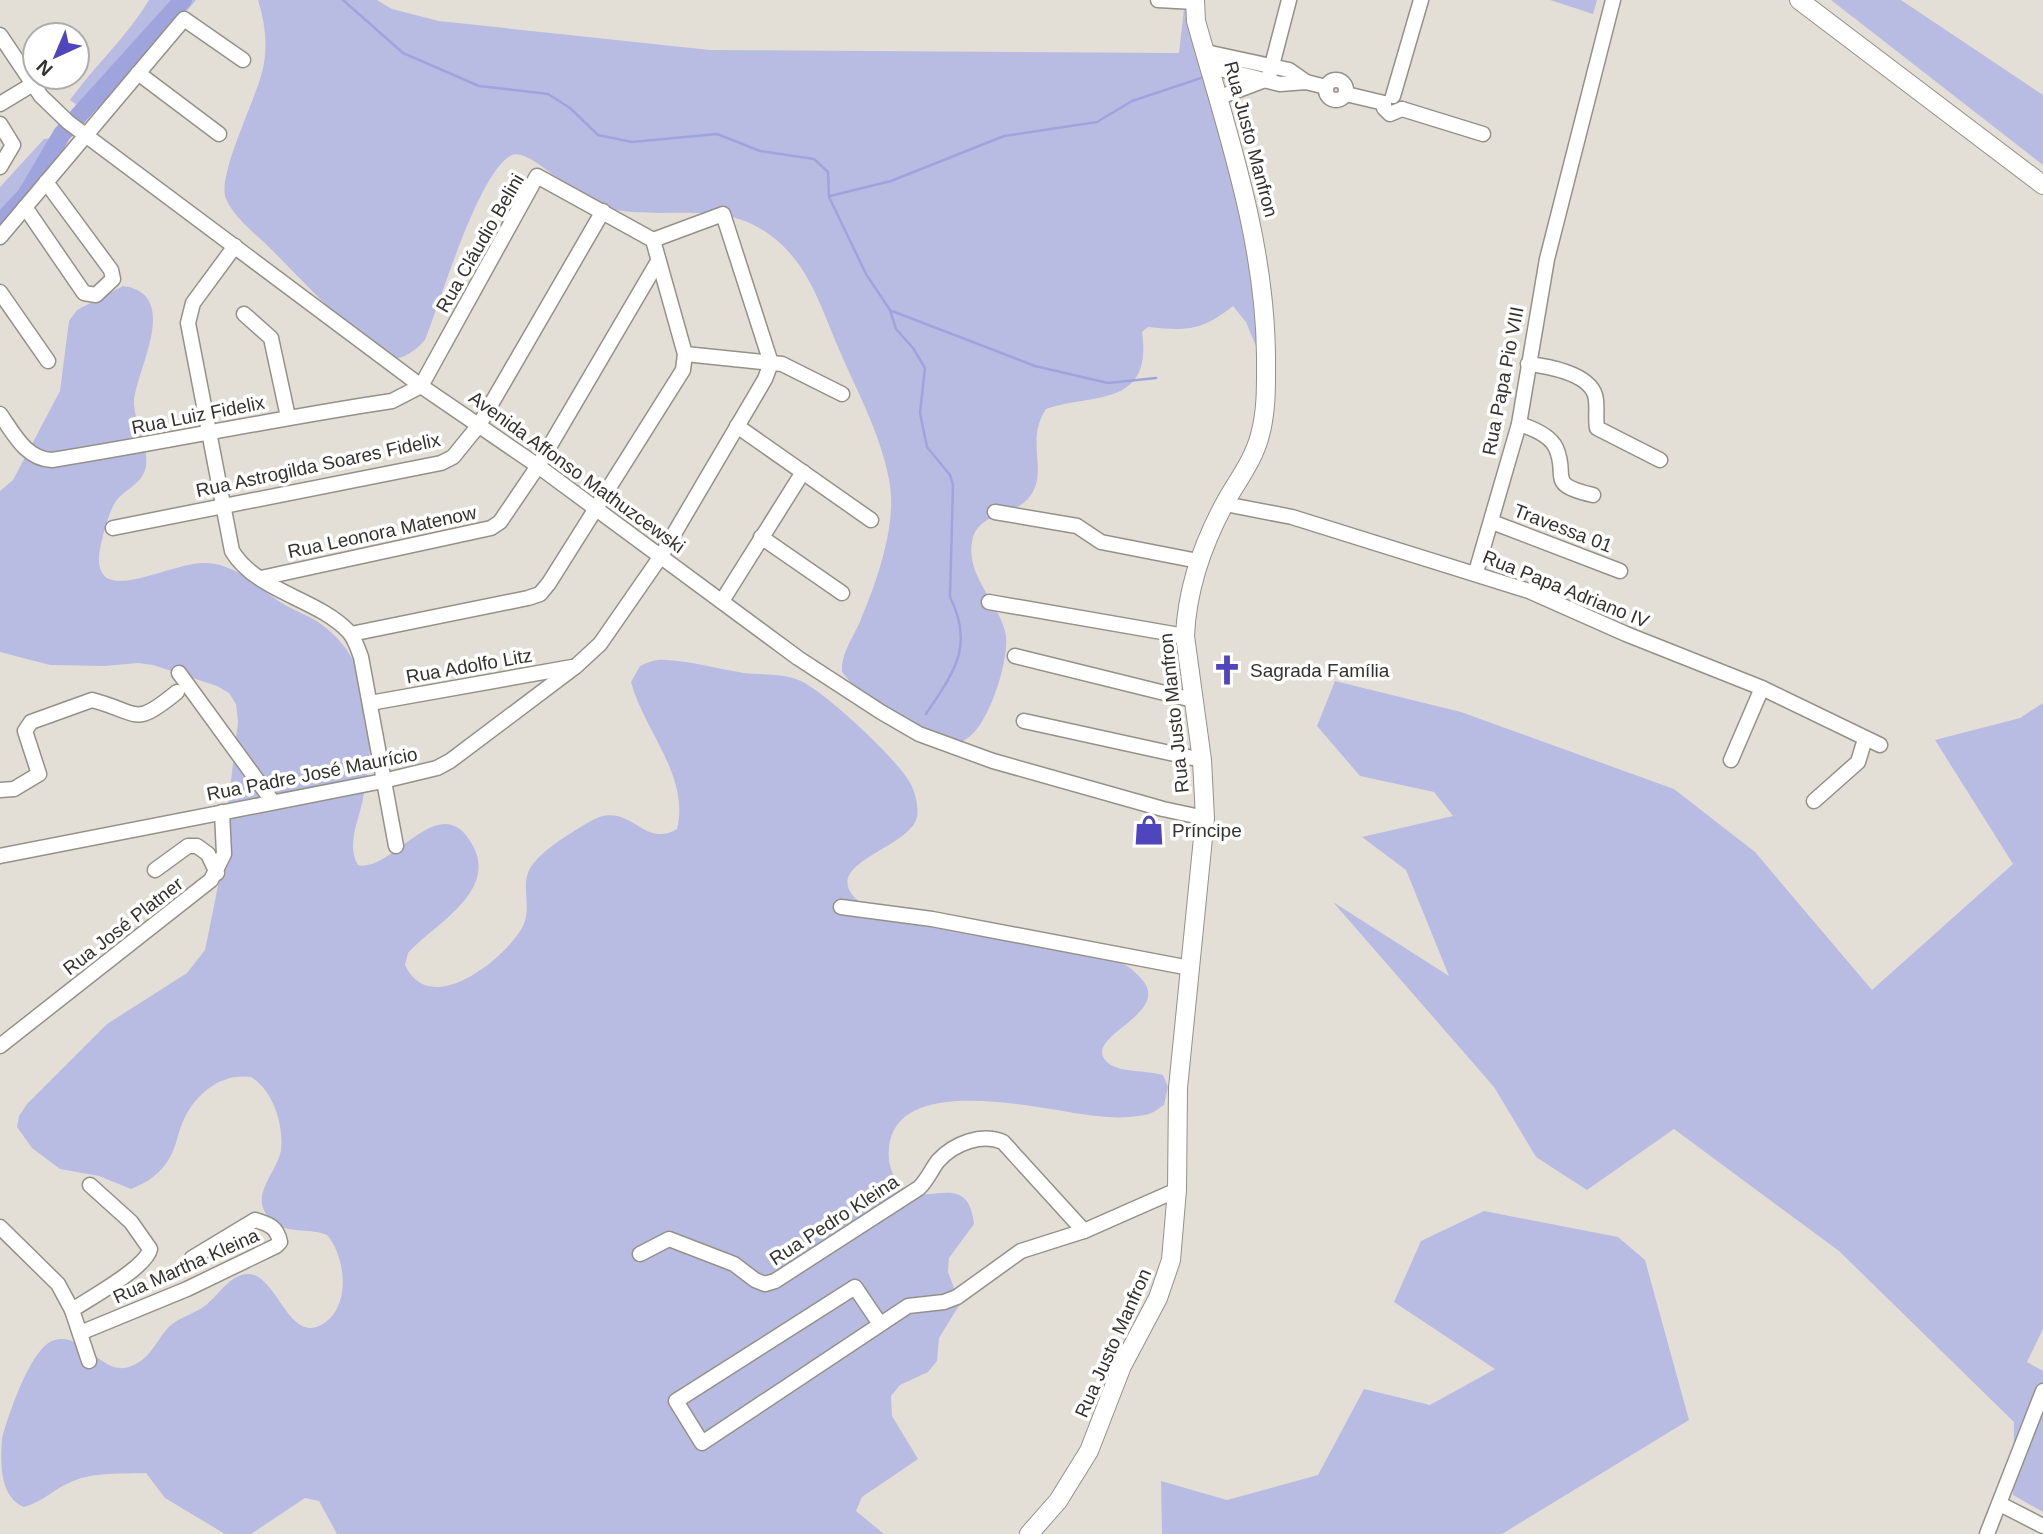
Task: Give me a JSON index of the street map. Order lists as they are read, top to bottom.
{
  "streets": {
    "main road": ["Rua Justo Manfron"],
    "street": [
      "Rua Cláudio Belini",
      "Rua Papa Pio VIII",
      "Rua Luiz Fidelix",
      "Rua Astrogilda Soares Fidelix",
      "Avenida Affonso Mathuzcewski",
      "Travessa 01",
      "Rua Leonora Matenow",
      "Rua Papa Adriano IV",
      "Rua Adolfo Litz",
      "Rua Padre José Maurício",
      "Rua José Platner",
      "Rua Pedro Kleina",
      "Rua Martha Kleina"
    ]
  },
  "crossings": [
    ["Rua Justo Manfron", "Avenida Affonso Mathuzcewski"],
    ["Rua Justo Manfron", "Rua Papa Adriano IV"],
    ["Rua Cláudio Belini", "Rua Luiz Fidelix"],
    ["Rua Cláudio Belini", "Rua Astrogilda Soares Fidelix"],
    ["Rua Cláudio Belini", "Avenida Affonso Mathuzcewski"],
    ["Rua Papa Pio VIII", "Travessa 01"],
    ["Rua Papa Pio VIII", "Rua Papa Adriano IV"],
    ["Rua Luiz Fidelix", "Avenida Affonso Mathuzcewski"],
    ["Rua Astrogilda Soares Fidelix", "Avenida Affonso Mathuzcewski"],
    ["Avenida Affonso Mathuzcewski", "Rua Leonora Matenow"],
    ["Avenida Affonso Mathuzcewski", "Rua Padre José Maurício"],
    ["Rua Adolfo Litz", "Rua Padre José Maurício"]
  ],
  "places": {
    "church": ["Sagrada Família"],
    "shop": ["Príncipe"]
  },
  "north": "bottom left"
}
